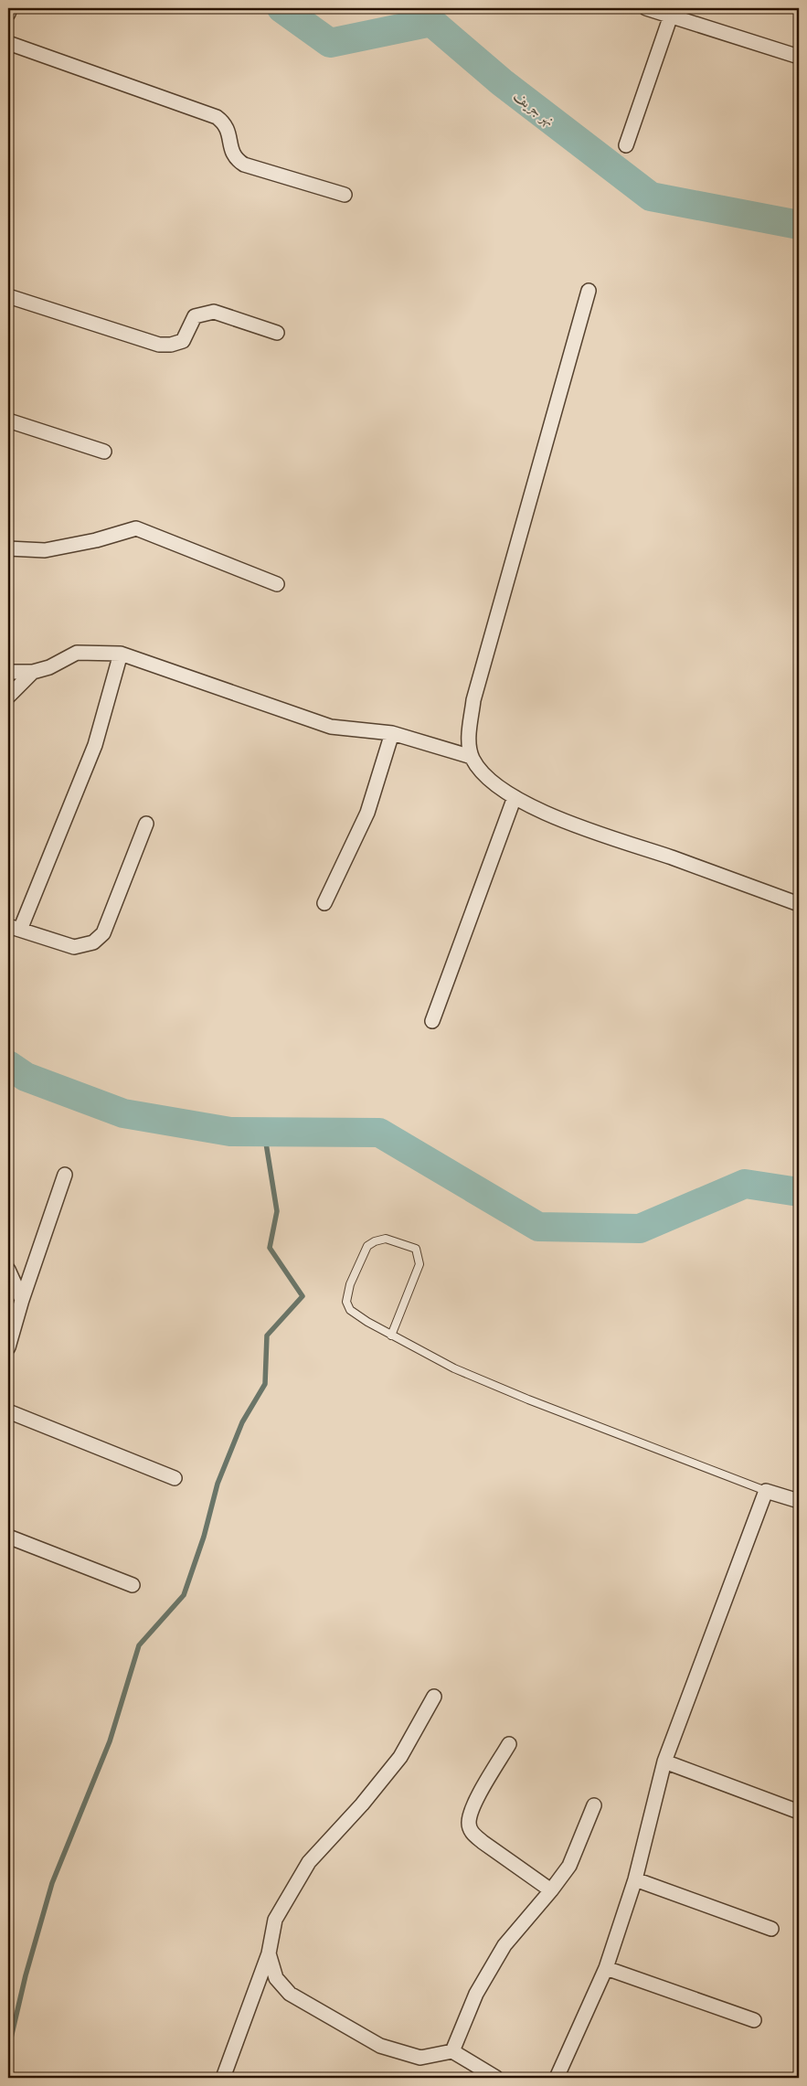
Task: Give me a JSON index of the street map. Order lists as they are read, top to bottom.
{
  "water": ["نهر جريف"]
}
